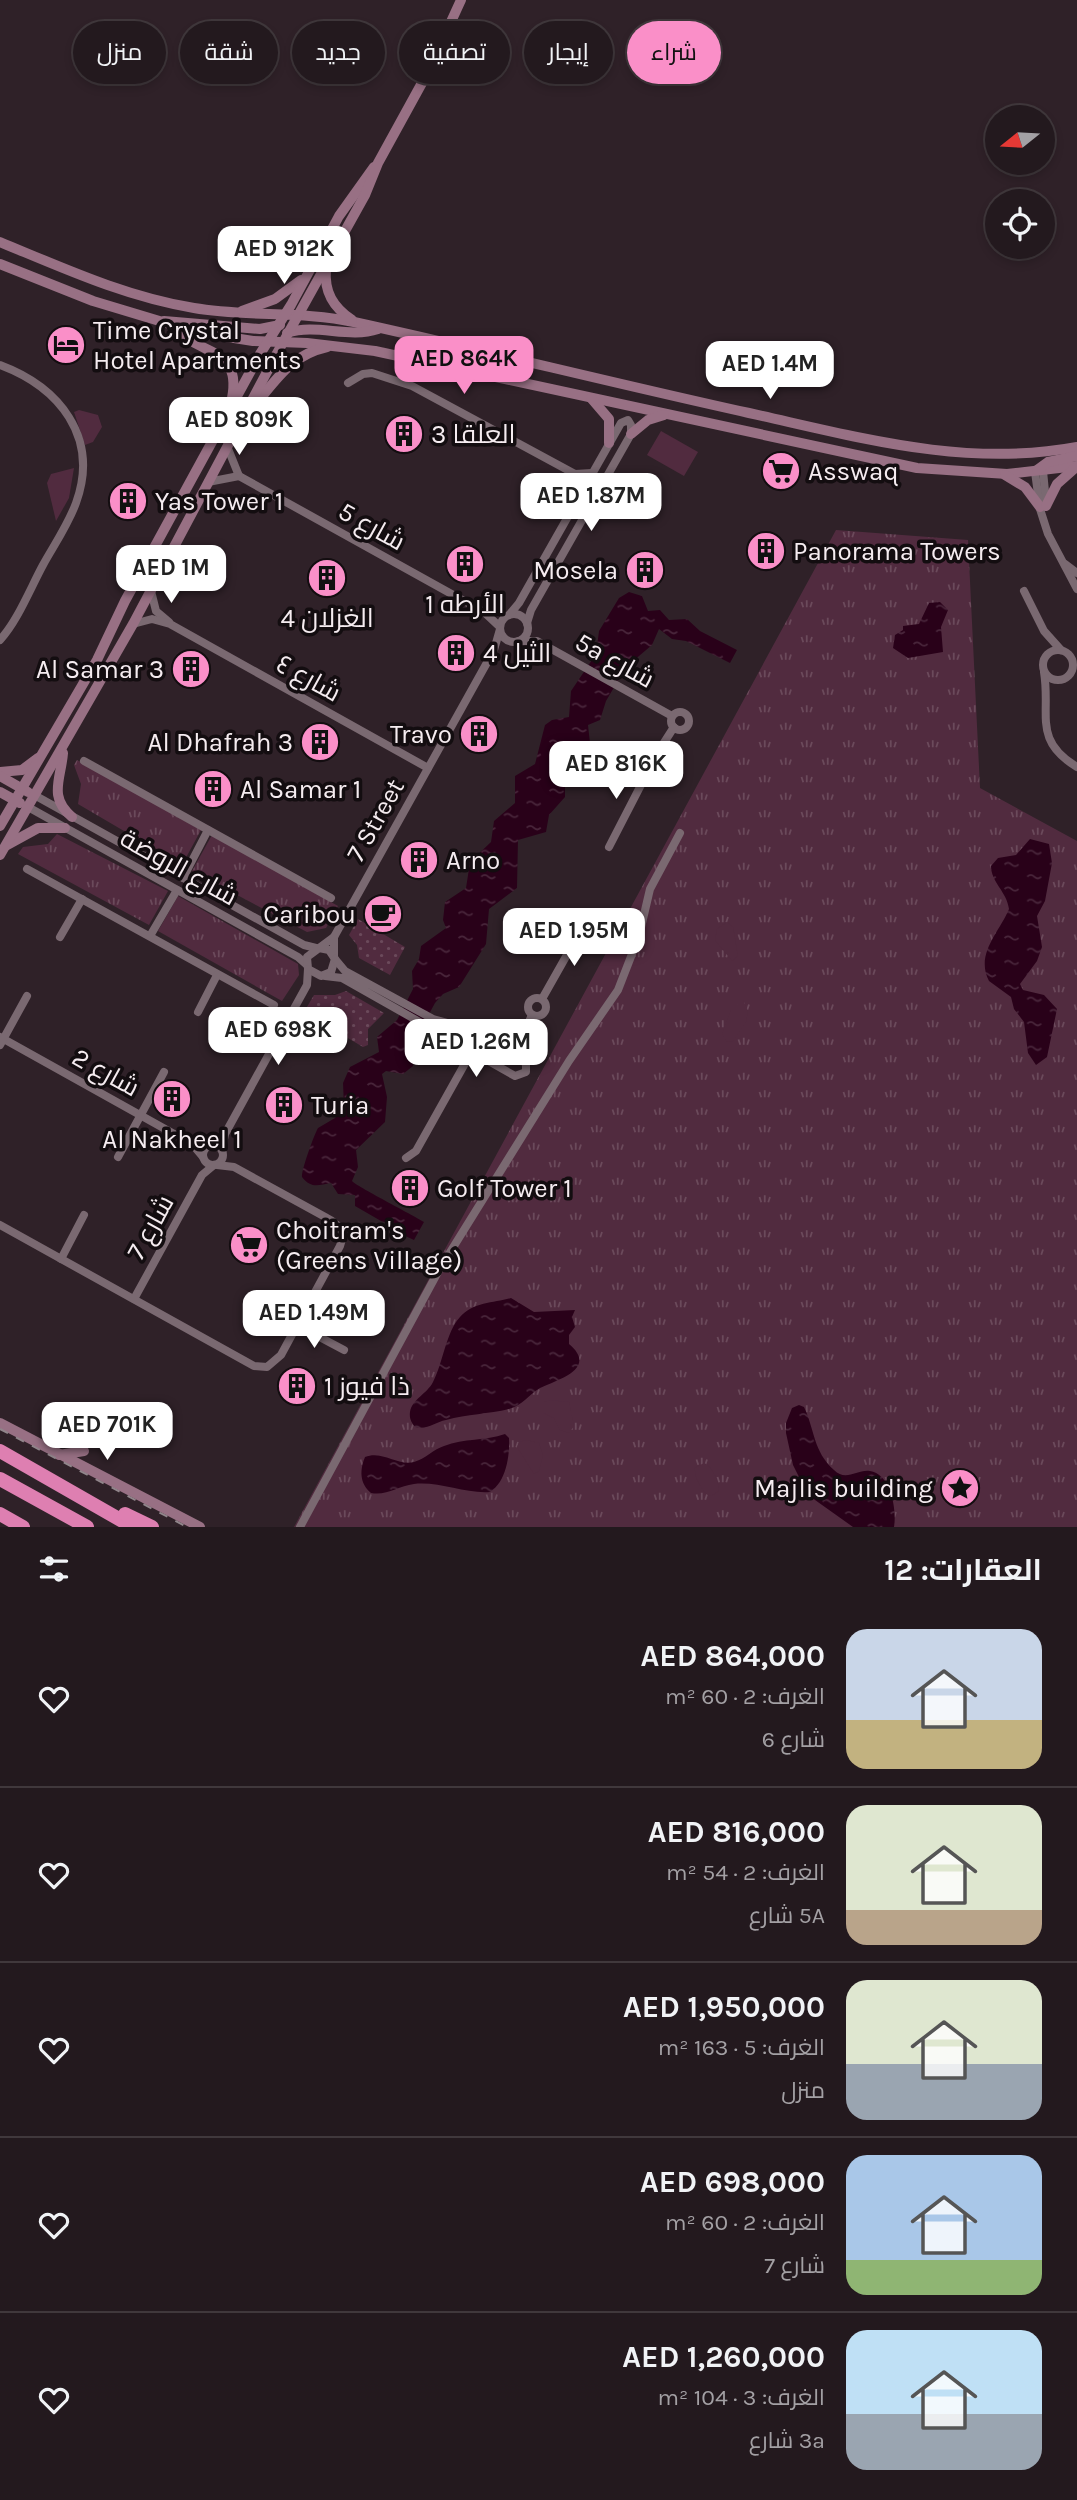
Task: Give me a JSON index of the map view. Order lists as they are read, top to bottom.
{
  "streets": {
    "street": [
      "شارع 5",
      "5a شارع",
      "شارع ٤",
      "7 Street",
      "شارع الروضة",
      "شارع 2",
      "شارع 7"
    ]
  },
  "crossings": [
    ["شارع 5", "5a شارع"],
    ["شارع 5", "7 Street"],
    ["5a شارع", "7 Street"],
    ["شارع ٤", "7 Street"],
    ["شارع 2", "شارع 7"]
  ],
  "places": {
    "hotel": ["Time Crystal Hotel Apartments"],
    "building": [
      "العلقا 3",
      "Yas Tower 1",
      "Panorama Towers",
      "الأرطه 1",
      "Mosela",
      "الغزلان 4",
      "الثيل 4",
      "Al Samar 3",
      "Travo",
      "Al Dhafrah 3",
      "Al Samar 1",
      "Arno",
      "Al Nakheel 1",
      "Turia",
      "Golf Tower 1",
      "ذا فيوز 1"
    ],
    "supermarket": ["Asswaq", "Choitram's (Greens Village)"],
    "cafe": ["Caribou"],
    "place": ["Majlis building"]
  },
  "north": "left",
  "page": {
    "chip": [
      "شراء",
      "إيجار",
      "تصفية",
      "جديد",
      "شقة",
      "منزل"
    ],
    "price": [
      "AED 912K",
      "AED 864K",
      "AED 1.4M",
      "AED 809K",
      "AED 1.87M",
      "AED 1M",
      "AED 816K",
      "AED 1.95M",
      "AED 698K",
      "AED 1.26M",
      "AED 1.49M",
      "AED 701K"
    ],
    "heading": "العقارات: 12",
    "list": [
      {
        "name": "AED 864,000",
        "note": "الغرف: 2 · 60 m² · شارع 6"
      },
      {
        "name": "AED 816,000",
        "note": "الغرف: 2 · 54 m² · 5A شارع"
      },
      {
        "name": "AED 1,950,000",
        "note": "الغرف: 5 · 163 m² · منزل"
      },
      {
        "name": "AED 698,000",
        "note": "الغرف: 2 · 60 m² · شارع 7"
      },
      {
        "name": "AED 1,260,000",
        "note": "الغرف: 3 · 104 m² · 3a شارع"
      }
    ]
  }
}
